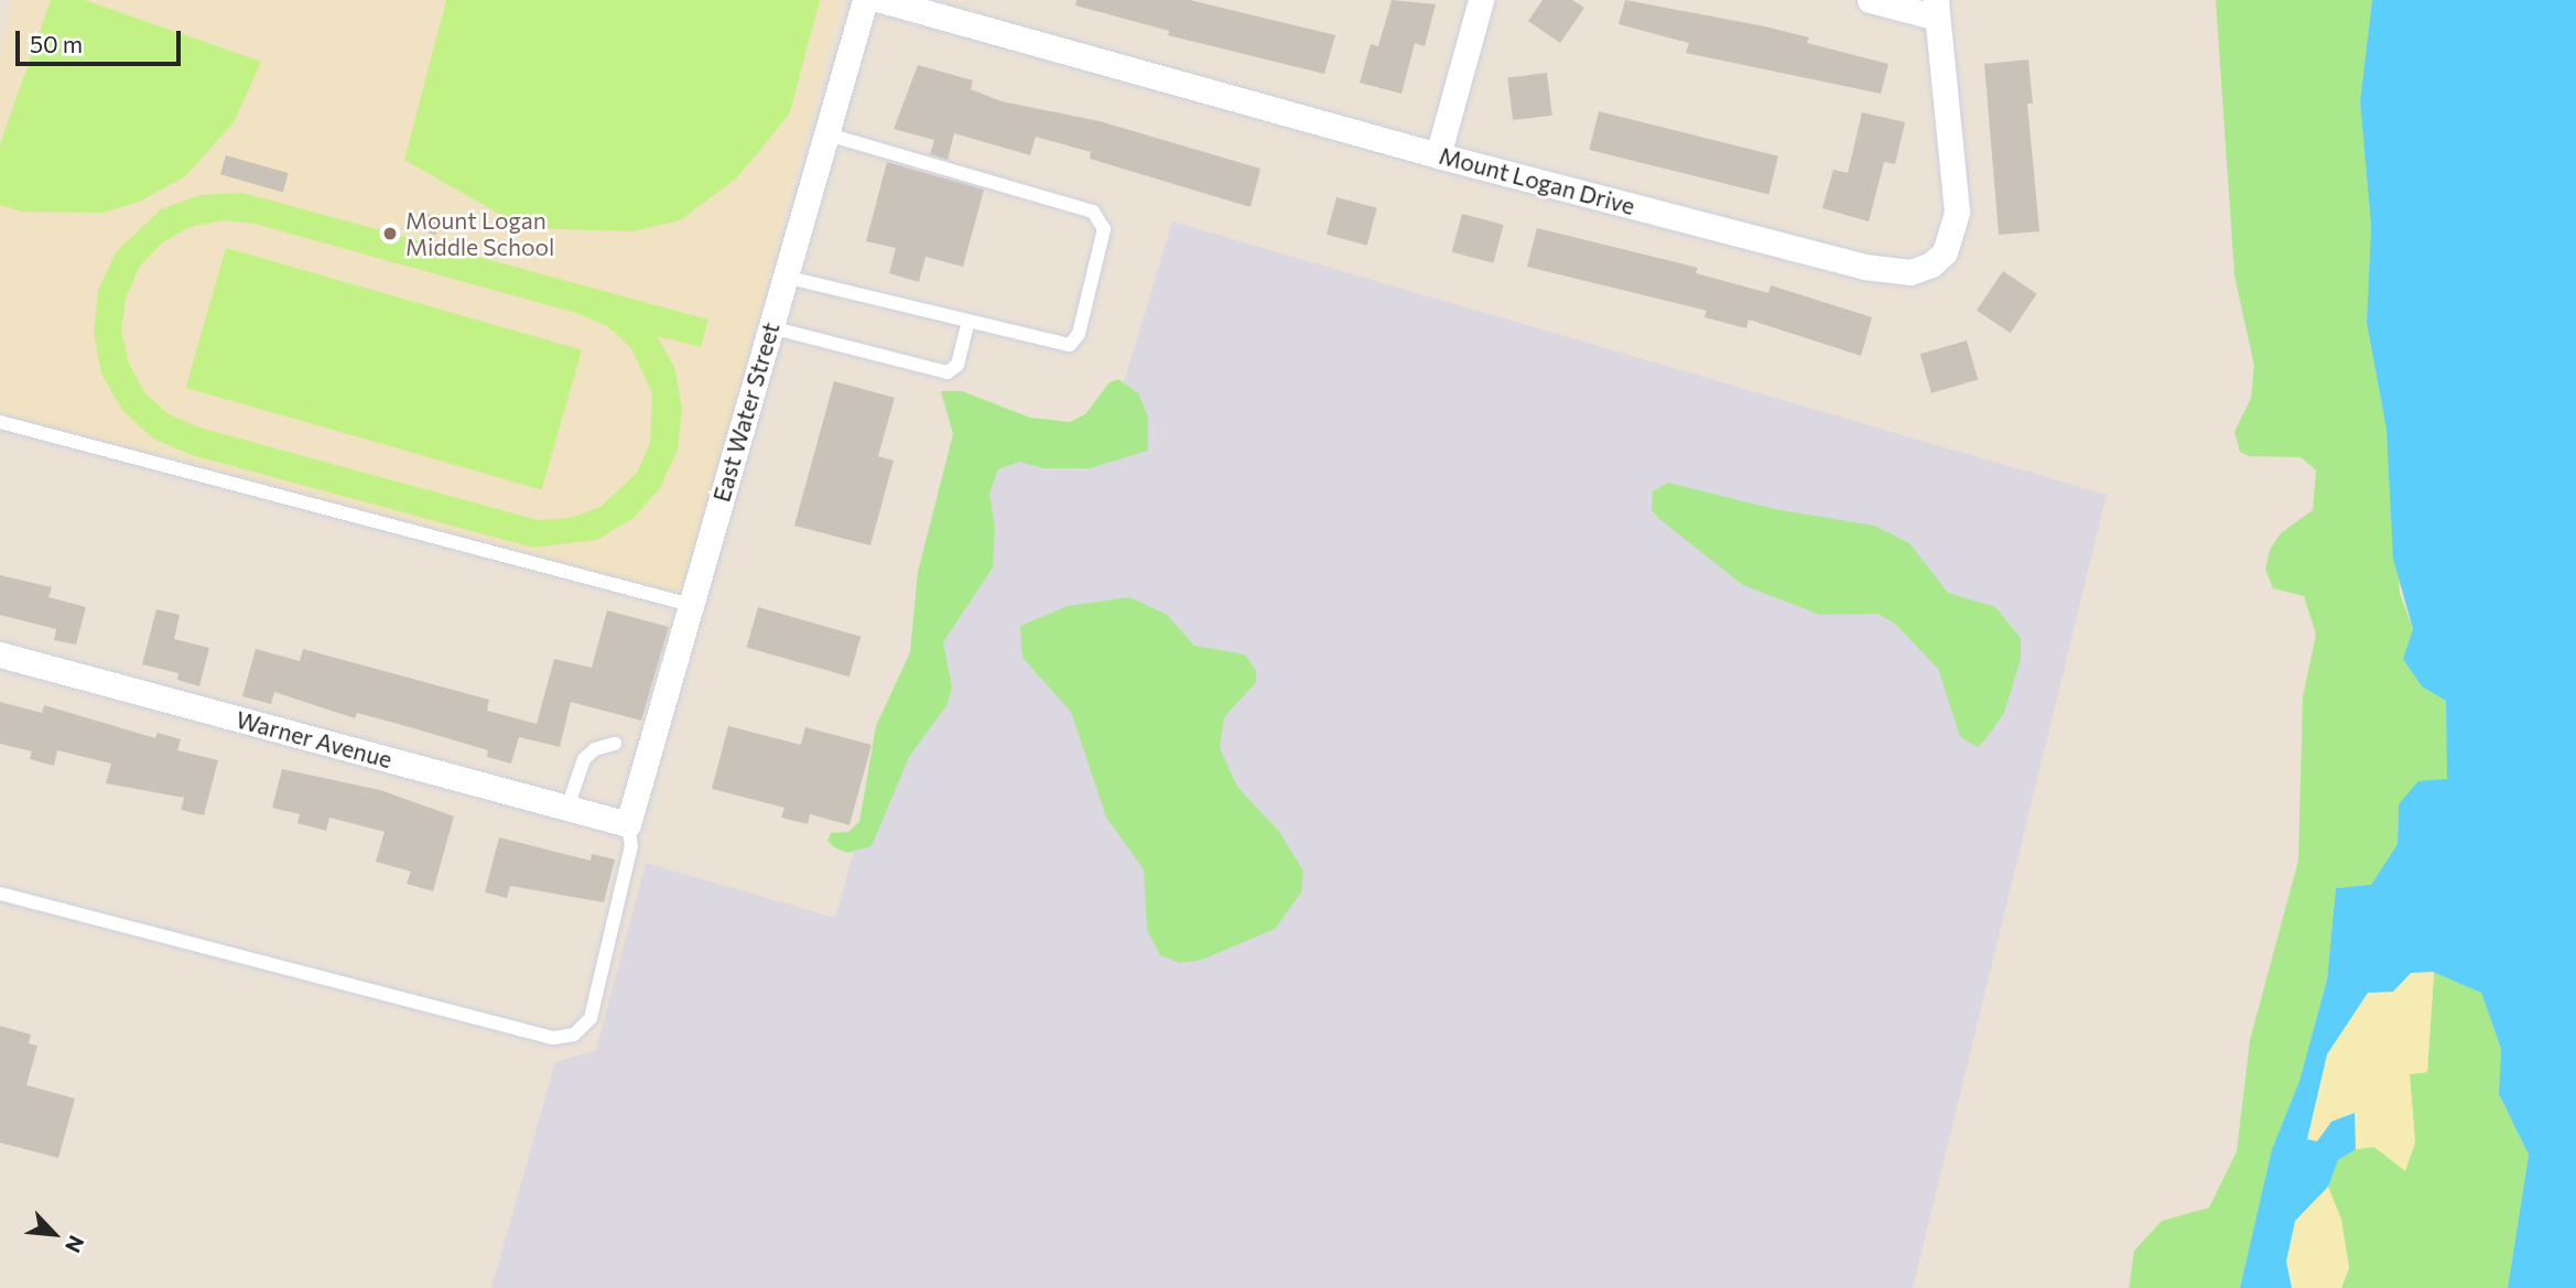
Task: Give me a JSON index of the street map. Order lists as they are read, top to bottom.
{
  "streets": {
    "street": ["Mount Logan Drive", "East Water Street", "Warner Avenue"]
  },
  "crossings": [
    ["East Water Street", "Warner Avenue"]
  ],
  "places": ["Mount Logan Middle School"],
  "scale_bar": "50 m",
  "north": "bottom right"
}
